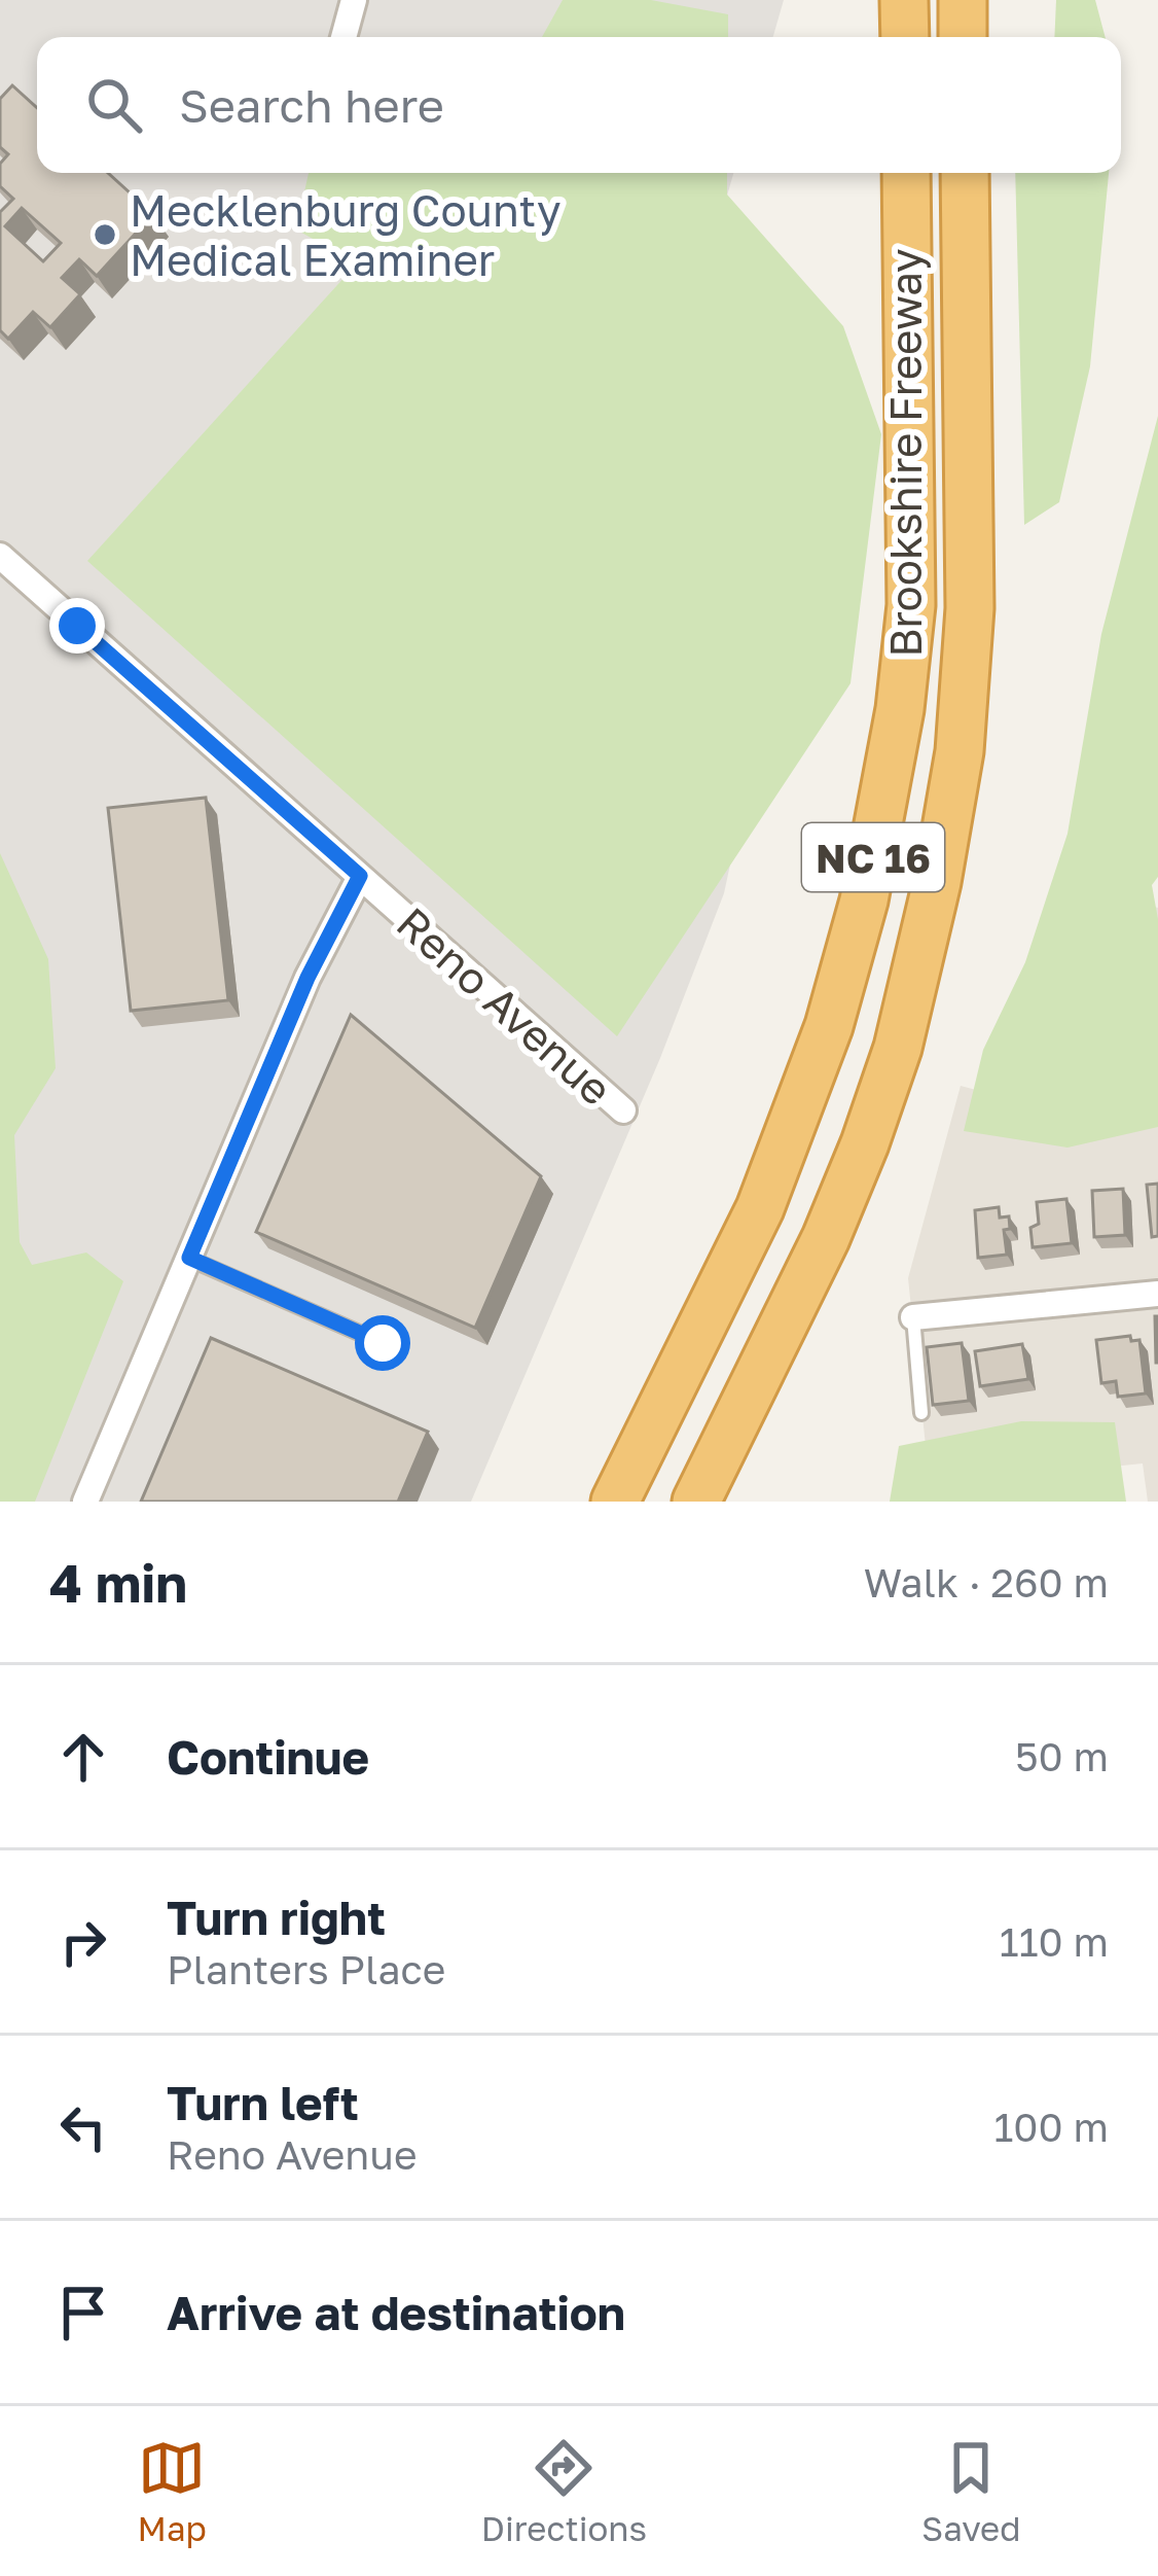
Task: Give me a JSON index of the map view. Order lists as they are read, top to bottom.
{
  "streets": {
    "highway": ["Brookshire Freeway", "NC 16"],
    "street": ["Reno Avenue"]
  },
  "places": ["Mecklenburg County Medical Examiner"],
  "page": {
    "search": "Search here",
    "heading": ["4 min", "Walk · 260 m"],
    "list": [
      ["Continue", "50 m"],
      ["Turn right", "Planters Place", "110 m"],
      ["Turn left", "Reno Avenue", "100 m"],
      "Arrive at destination"
    ],
    "nav": ["Map", "Directions", "Saved"]
  }
}
